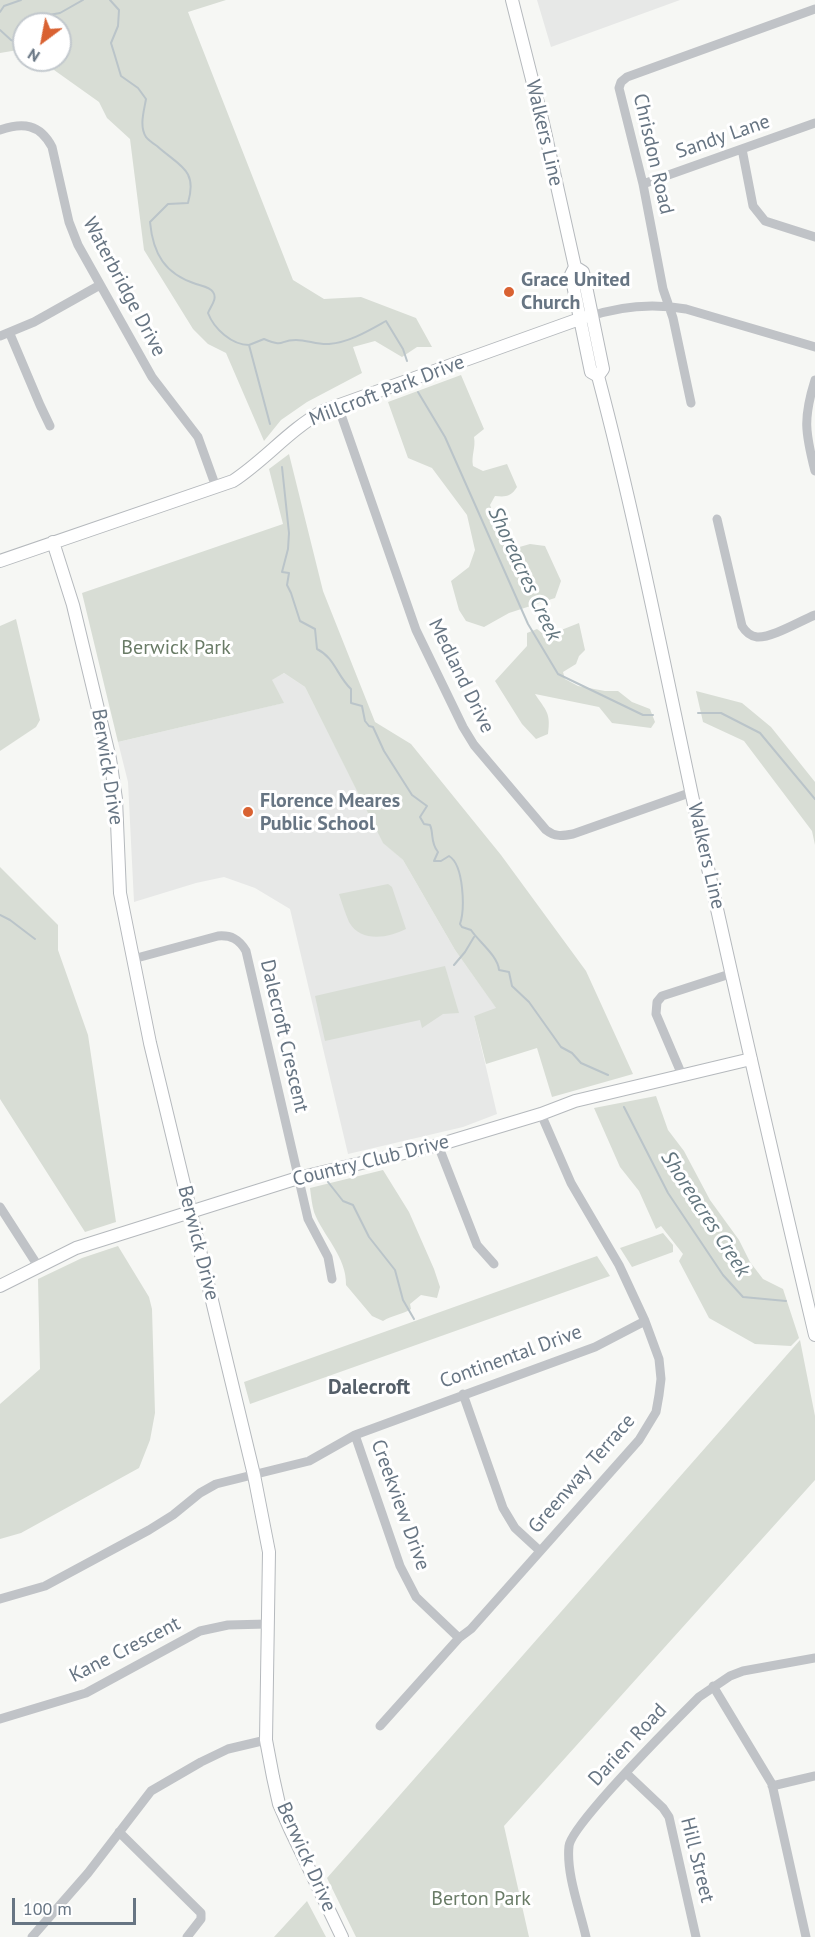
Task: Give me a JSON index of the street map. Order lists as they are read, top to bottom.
{
  "streets": {
    "street": [
      "Walkers Line",
      "Sandy Lane",
      "Chrisdon Road",
      "Waterbridge Drive",
      "Millcroft Park Drive",
      "Medland Drive",
      "Berwick Drive",
      "Dalecroft Crescent",
      "Country Club Drive",
      "Continental Drive",
      "Greenway Terrace",
      "Creekview Drive",
      "Kane Crescent",
      "Darien Road",
      "Hill Street"
    ]
  },
  "crossings": [
    ["Walkers Line", "Millcroft Park Drive"],
    ["Walkers Line", "Medland Drive"],
    ["Walkers Line", "Country Club Drive"],
    ["Sandy Lane", "Chrisdon Road"],
    ["Waterbridge Drive", "Millcroft Park Drive"],
    ["Millcroft Park Drive", "Medland Drive"],
    ["Millcroft Park Drive", "Berwick Drive"],
    ["Berwick Drive", "Dalecroft Crescent"],
    ["Berwick Drive", "Country Club Drive"],
    ["Berwick Drive", "Continental Drive"],
    ["Berwick Drive", "Kane Crescent"],
    ["Dalecroft Crescent", "Country Club Drive"],
    ["Country Club Drive", "Greenway Terrace"],
    ["Continental Drive", "Greenway Terrace"],
    ["Continental Drive", "Creekview Drive"],
    ["Greenway Terrace", "Creekview Drive"],
    ["Darien Road", "Hill Street"]
  ],
  "districts": ["Dalecroft"],
  "water": ["Shoreacres Creek"],
  "parks": ["Berwick Park", "Berton Park"],
  "places": ["Grace United Church", "Florence Meares Public School"],
  "scale_bar": "100 m",
  "north": "bottom left"
}
